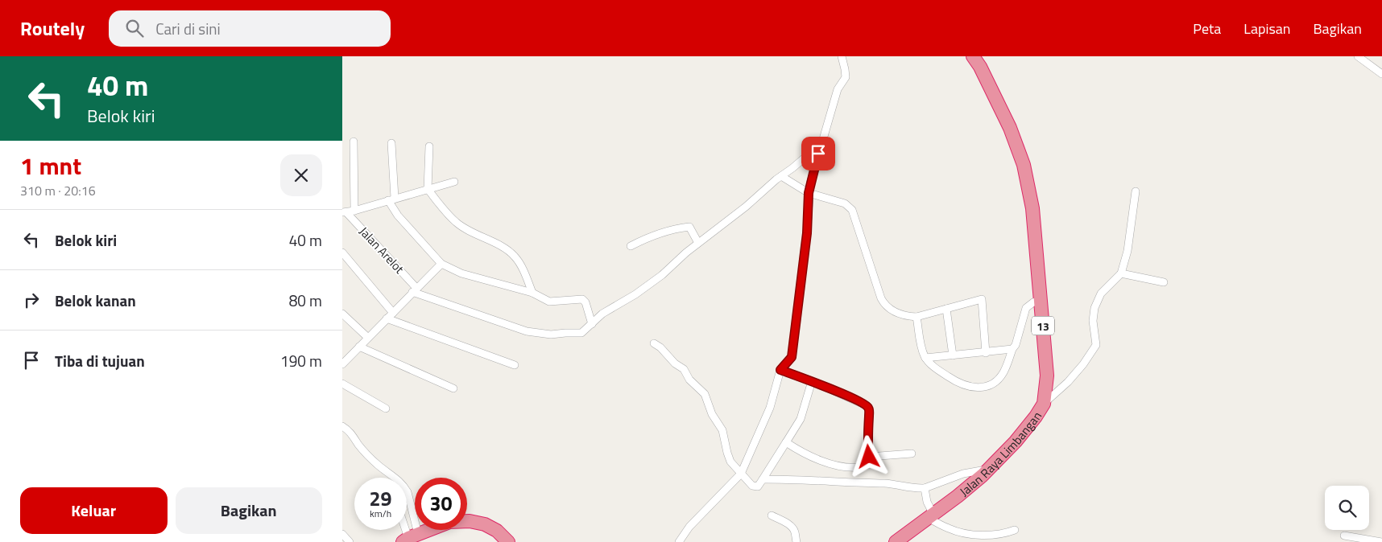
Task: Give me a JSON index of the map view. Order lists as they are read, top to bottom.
{
  "streets": {
    "highway": ["13", "Jalan Raya Limbangan"],
    "street": ["Jalan Arelot"]
  },
  "page": {
    "header": "Routely",
    "search": "Cari di sini",
    "nav": ["Peta", "Lapisan", "Bagikan"],
    "turn": ["40 m", "Belok kiri"],
    "heading": ["1 mnt", "310 m · 20:16"],
    "list": [
      {
        "name": "Belok kiri",
        "value": "40 m"
      },
      {
        "name": "Belok kanan",
        "value": "80 m"
      },
      {
        "name": "Tiba di tujuan",
        "value": "190 m"
      }
    ],
    "speed": "29 km/h",
    "limit": "30",
    "buttons": ["Keluar", "Bagikan"]
  }
}
